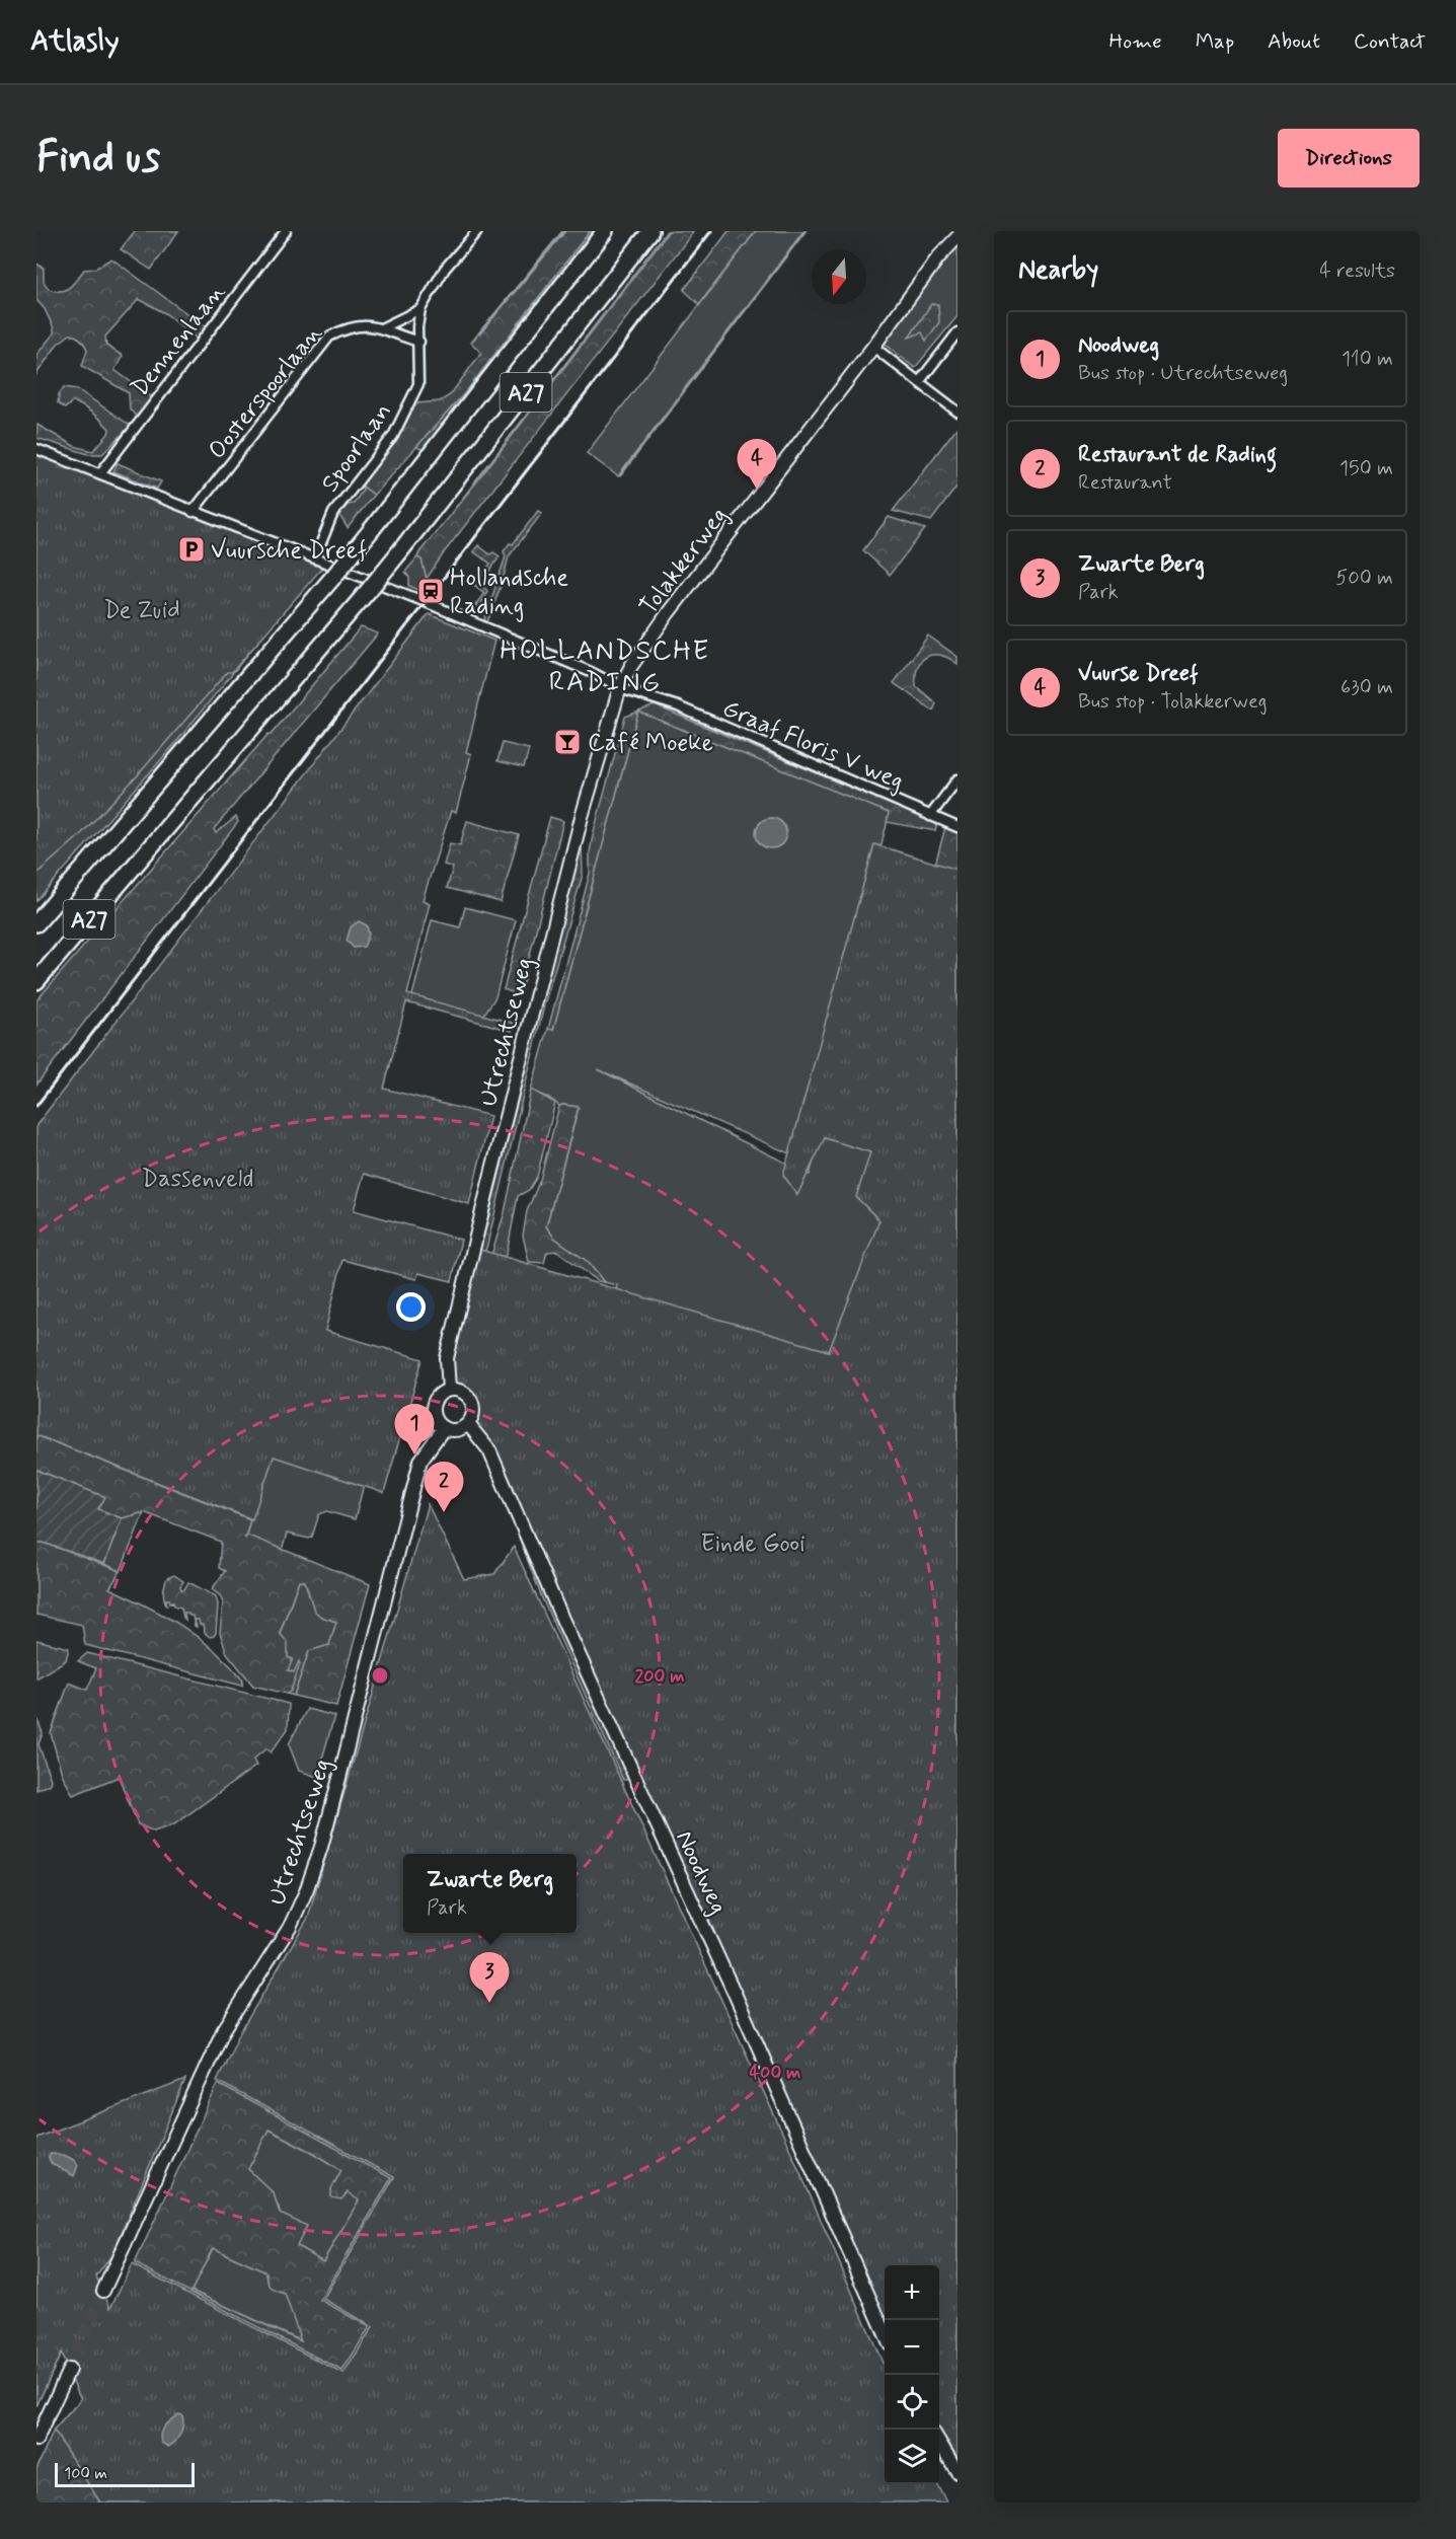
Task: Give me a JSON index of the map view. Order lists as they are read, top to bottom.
{
  "streets": {
    "highway": ["A27"],
    "main road": ["Tolakkerweg", "Utrechtseweg", "Noodweg"],
    "street": [
      "Dennenlaan",
      "Oosterspoorlaan",
      "Spoorlaan",
      "Graaf Floris V weg"
    ]
  },
  "crossings": [
    ["Oosterspoorlaan", "Spoorlaan"],
    ["Tolakkerweg", "Graaf Floris V weg"],
    ["Tolakkerweg", "Utrechtseweg"],
    ["Graaf Floris V weg", "Utrechtseweg"],
    ["Utrechtseweg", "Noodweg"]
  ],
  "districts": ["HOLLANDSCHE RADING"],
  "parks": ["De Zuid", "Dassenveld", "Einde Gooi"],
  "places": {
    "parking": ["Vuursche Dreef"],
    "station": ["Hollandsche Rading"],
    "bar": ["Café Moeke"]
  },
  "scale_bar": "100 m",
  "north": "bottom",
  "page": {
    "header": "Atlasly",
    "nav": [
      "Home",
      "Map",
      "About",
      "Contact"
    ],
    "buttons": "Directions",
    "title": "Find us",
    "heading": ["Nearby", "4 results"],
    "list": [
      {
        "mark": "1",
        "name": "Noodweg",
        "note": "Bus stop · Utrechtseweg",
        "value": "110 m"
      },
      {
        "mark": "2",
        "name": "Restaurant de Rading",
        "note": "Restaurant",
        "value": "150 m"
      },
      {
        "mark": "3",
        "name": "Zwarte Berg",
        "note": "Park",
        "value": "500 m"
      },
      {
        "mark": "4",
        "name": "Vuurse Dreef",
        "note": "Bus stop · Tolakkerweg",
        "value": "630 m"
      }
    ],
    "pins": [
      "4",
      "1",
      "2",
      "3"
    ],
    "popup": ["Zwarte Berg", "Park"],
    "map_buttons": ["+", "−"],
    "scale": "100 m"
  },
  "rings": ["200 m", "400 m"]
}
